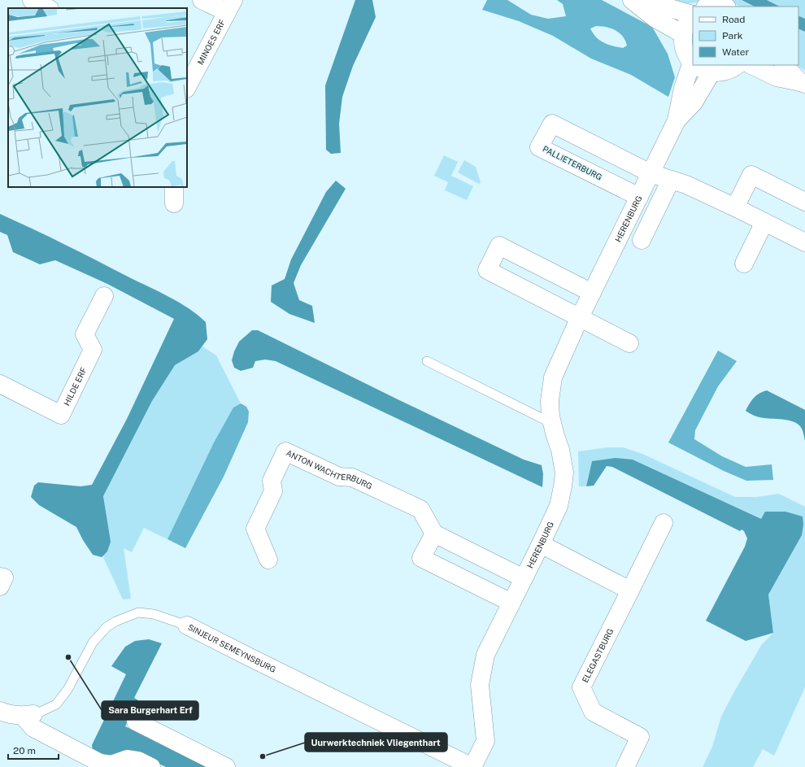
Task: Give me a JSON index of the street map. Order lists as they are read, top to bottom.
{
  "streets": {
    "street": [
      "MINOES ERF",
      "PALLIETERBURG",
      "HERENBURG",
      "HILDE ERF",
      "ANTON WACHTERBURG",
      "SINJEUR SEMEYNSBURG",
      "ELEGASTBURG"
    ]
  },
  "crossings": [
    ["PALLIETERBURG", "HERENBURG"],
    ["HERENBURG", "SINJEUR SEMEYNSBURG"]
  ],
  "places": ["Sara Burgerhart Erf", "Uurwerktechniek Vliegenthart"],
  "legend": ["Road", "Park", "Water"],
  "scale_bar": "20 m"
}
